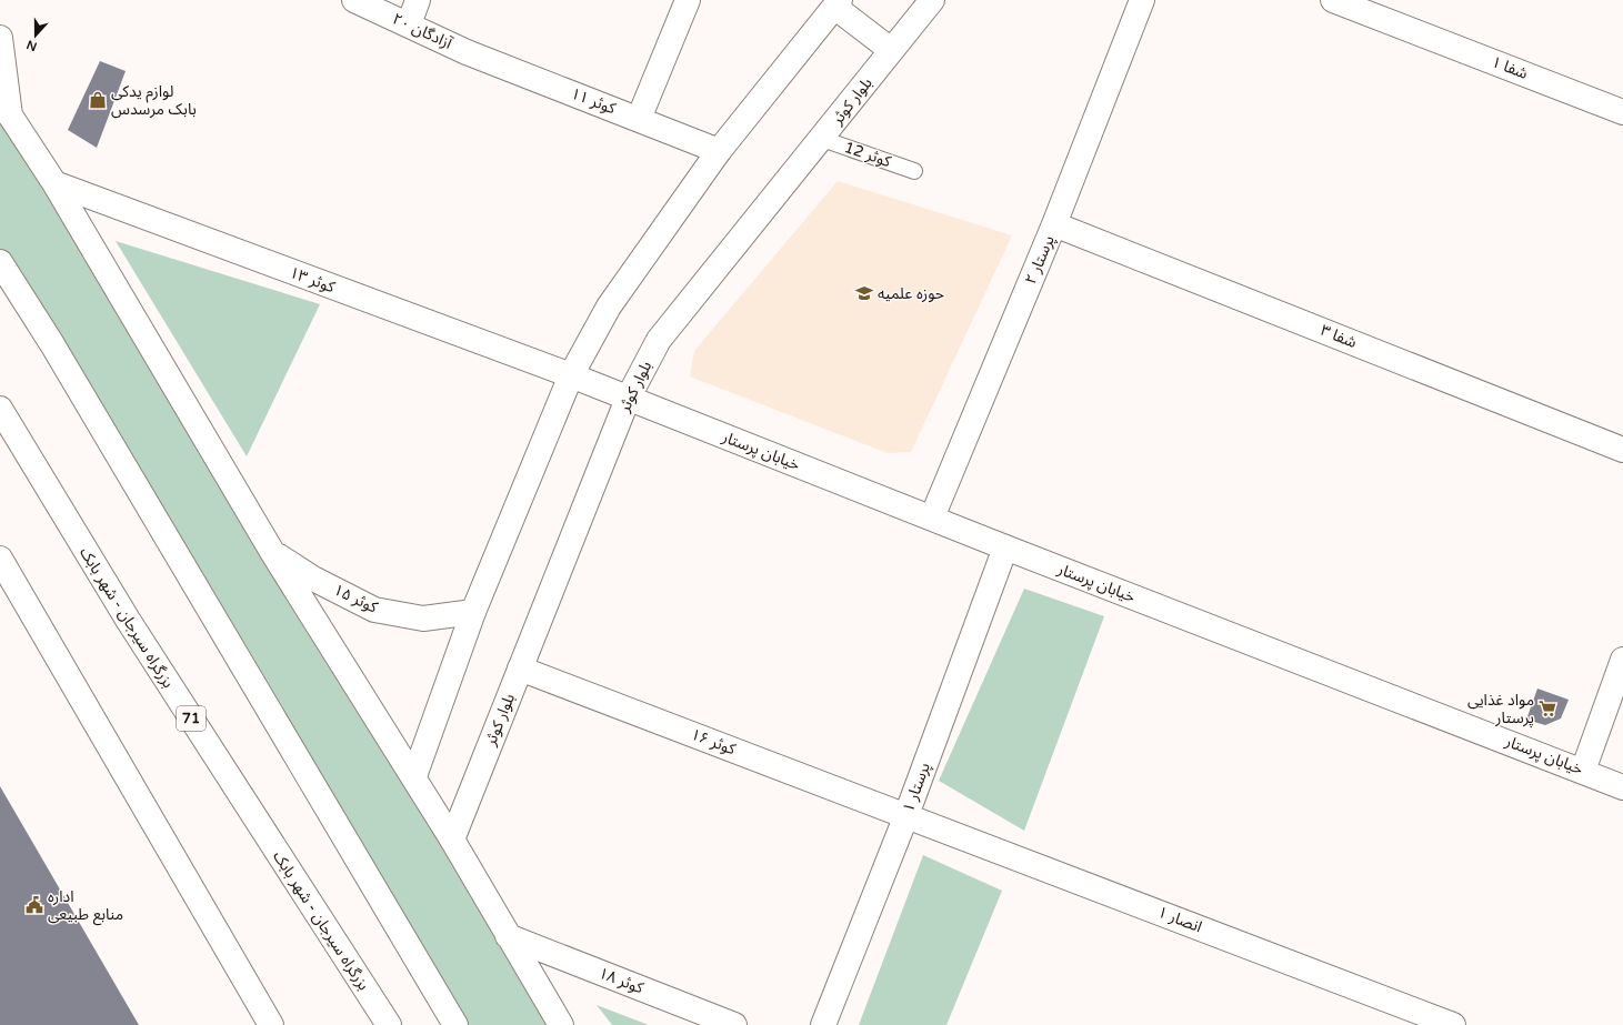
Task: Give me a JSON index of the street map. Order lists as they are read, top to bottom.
{
  "streets": {
    "main road": [
      "آزادگان ۲۰",
      "شفا ۱",
      "کوثر ۱۱",
      "بلوار کوثر",
      "پرستار ۲",
      "کوثر ۱۳",
      "شفا ۳",
      "خیابان پرستار",
      "کوثر ۱۵",
      "بزرگراه سیرجان - شهر بابک",
      "71",
      "کوثر ۱۶",
      "پرستار ۱",
      "انصار ۱",
      "کوثر ۱۸"
    ],
    "lane": ["کوثر 12"]
  },
  "crossings": [
    ["آزادگان ۲۰", "کوثر ۱۱"],
    ["بلوار کوثر", "کوثر 12"],
    ["بلوار کوثر", "خیابان پرستار"],
    ["بلوار کوثر", "کوثر ۱۶"],
    ["پرستار ۲", "شفا ۳"],
    ["پرستار ۲", "خیابان پرستار"],
    ["کوثر ۱۳", "خیابان پرستار"],
    ["خیابان پرستار", "پرستار ۱"],
    ["کوثر ۱۶", "پرستار ۱"],
    ["کوثر ۱۶", "انصار ۱"],
    ["پرستار ۱", "انصار ۱"]
  ],
  "places": {
    "shop": ["لوازم یدکی بابک مرسدس"],
    "school or university": ["حوزه علمیه"],
    "supermarket": ["مواد غذایی پرستار"],
    "public building": ["اداره منابع طبیعی"]
  },
  "north": "bottom"
}
